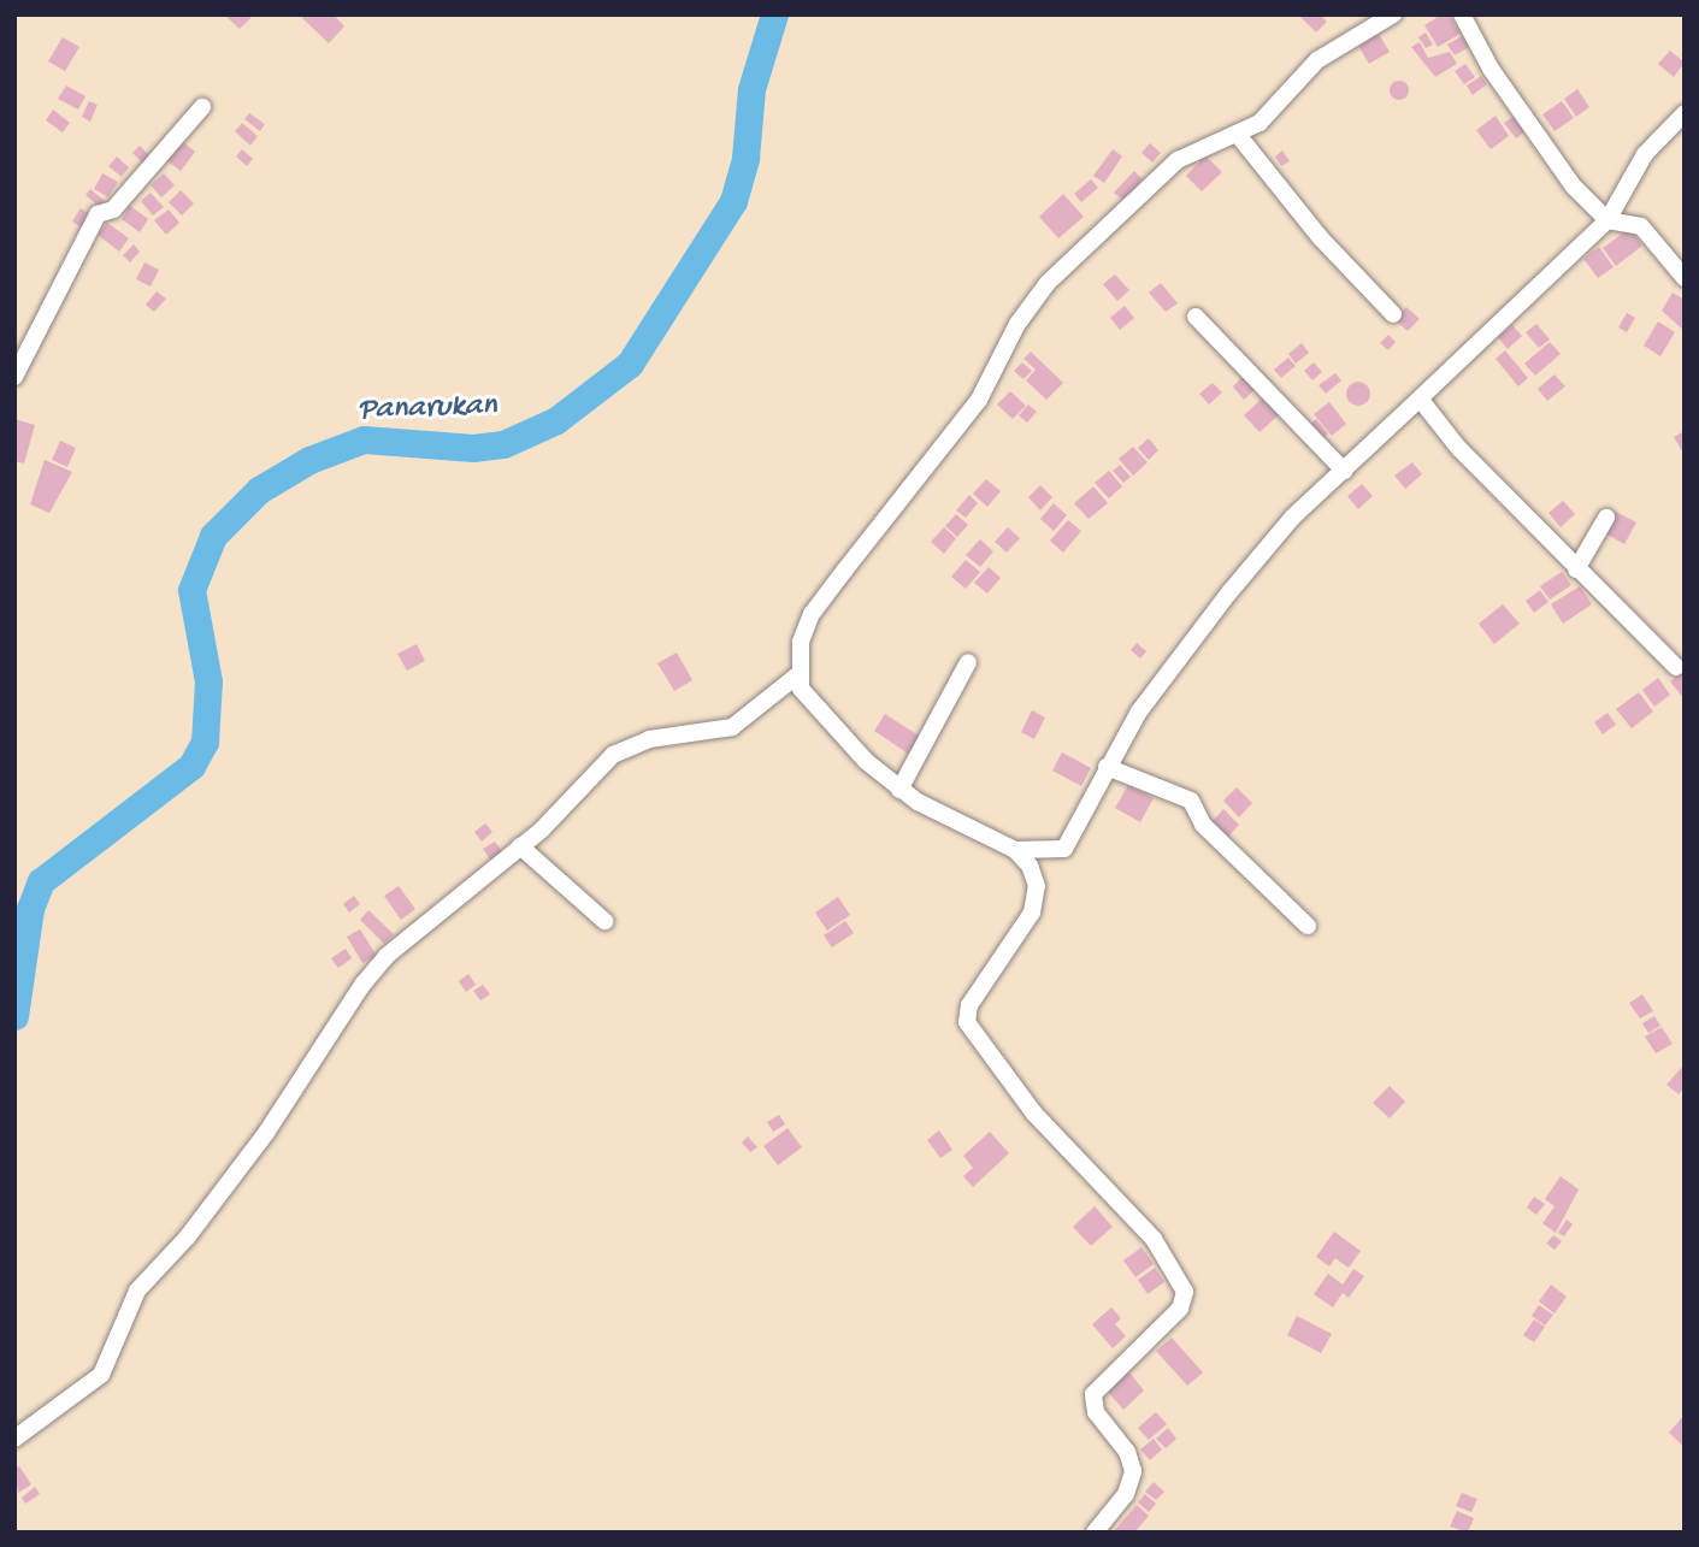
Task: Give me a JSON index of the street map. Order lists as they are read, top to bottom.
{
  "water": ["Panarukan"]
}
